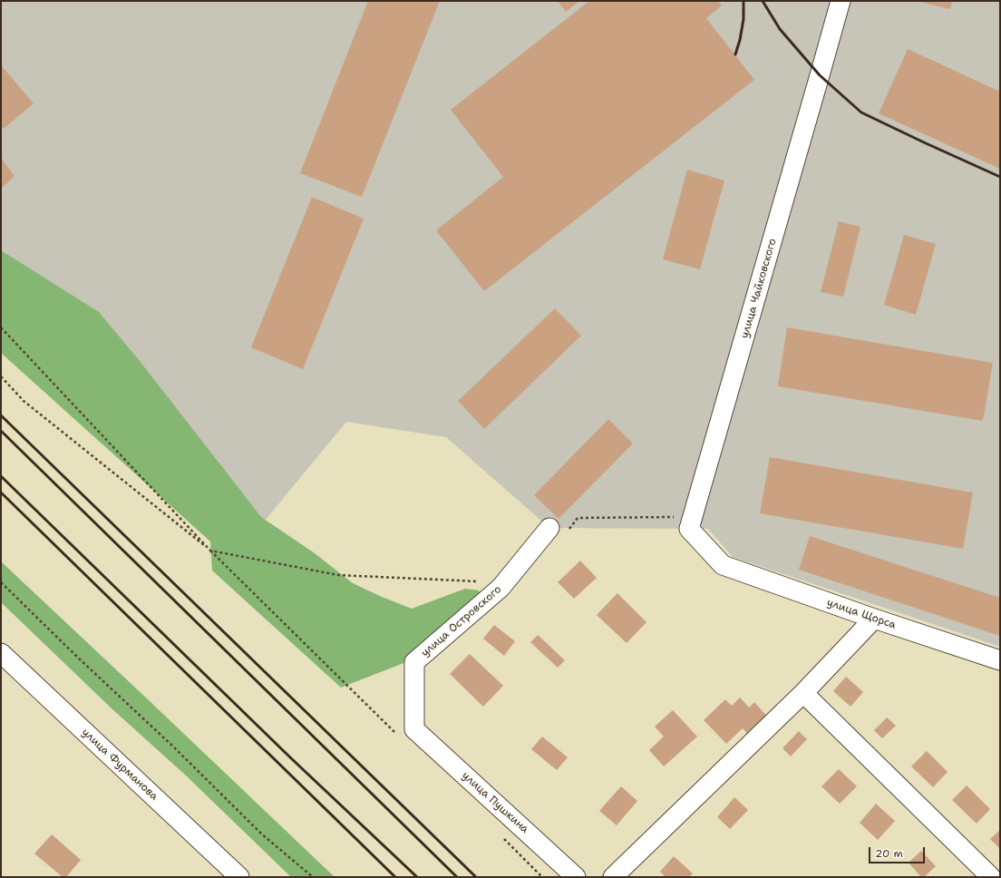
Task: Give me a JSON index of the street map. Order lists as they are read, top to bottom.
{
  "streets": {
    "street": [
      "улица Чайковского",
      "улица Щорса",
      "улица Островского",
      "улица Фурманова",
      "улица Пушкина"
    ]
  },
  "crossings": [
    ["улица Чайковского", "улица Щорса"],
    ["улица Островского", "улица Пушкина"]
  ],
  "scale_bar": "20 m"
}
